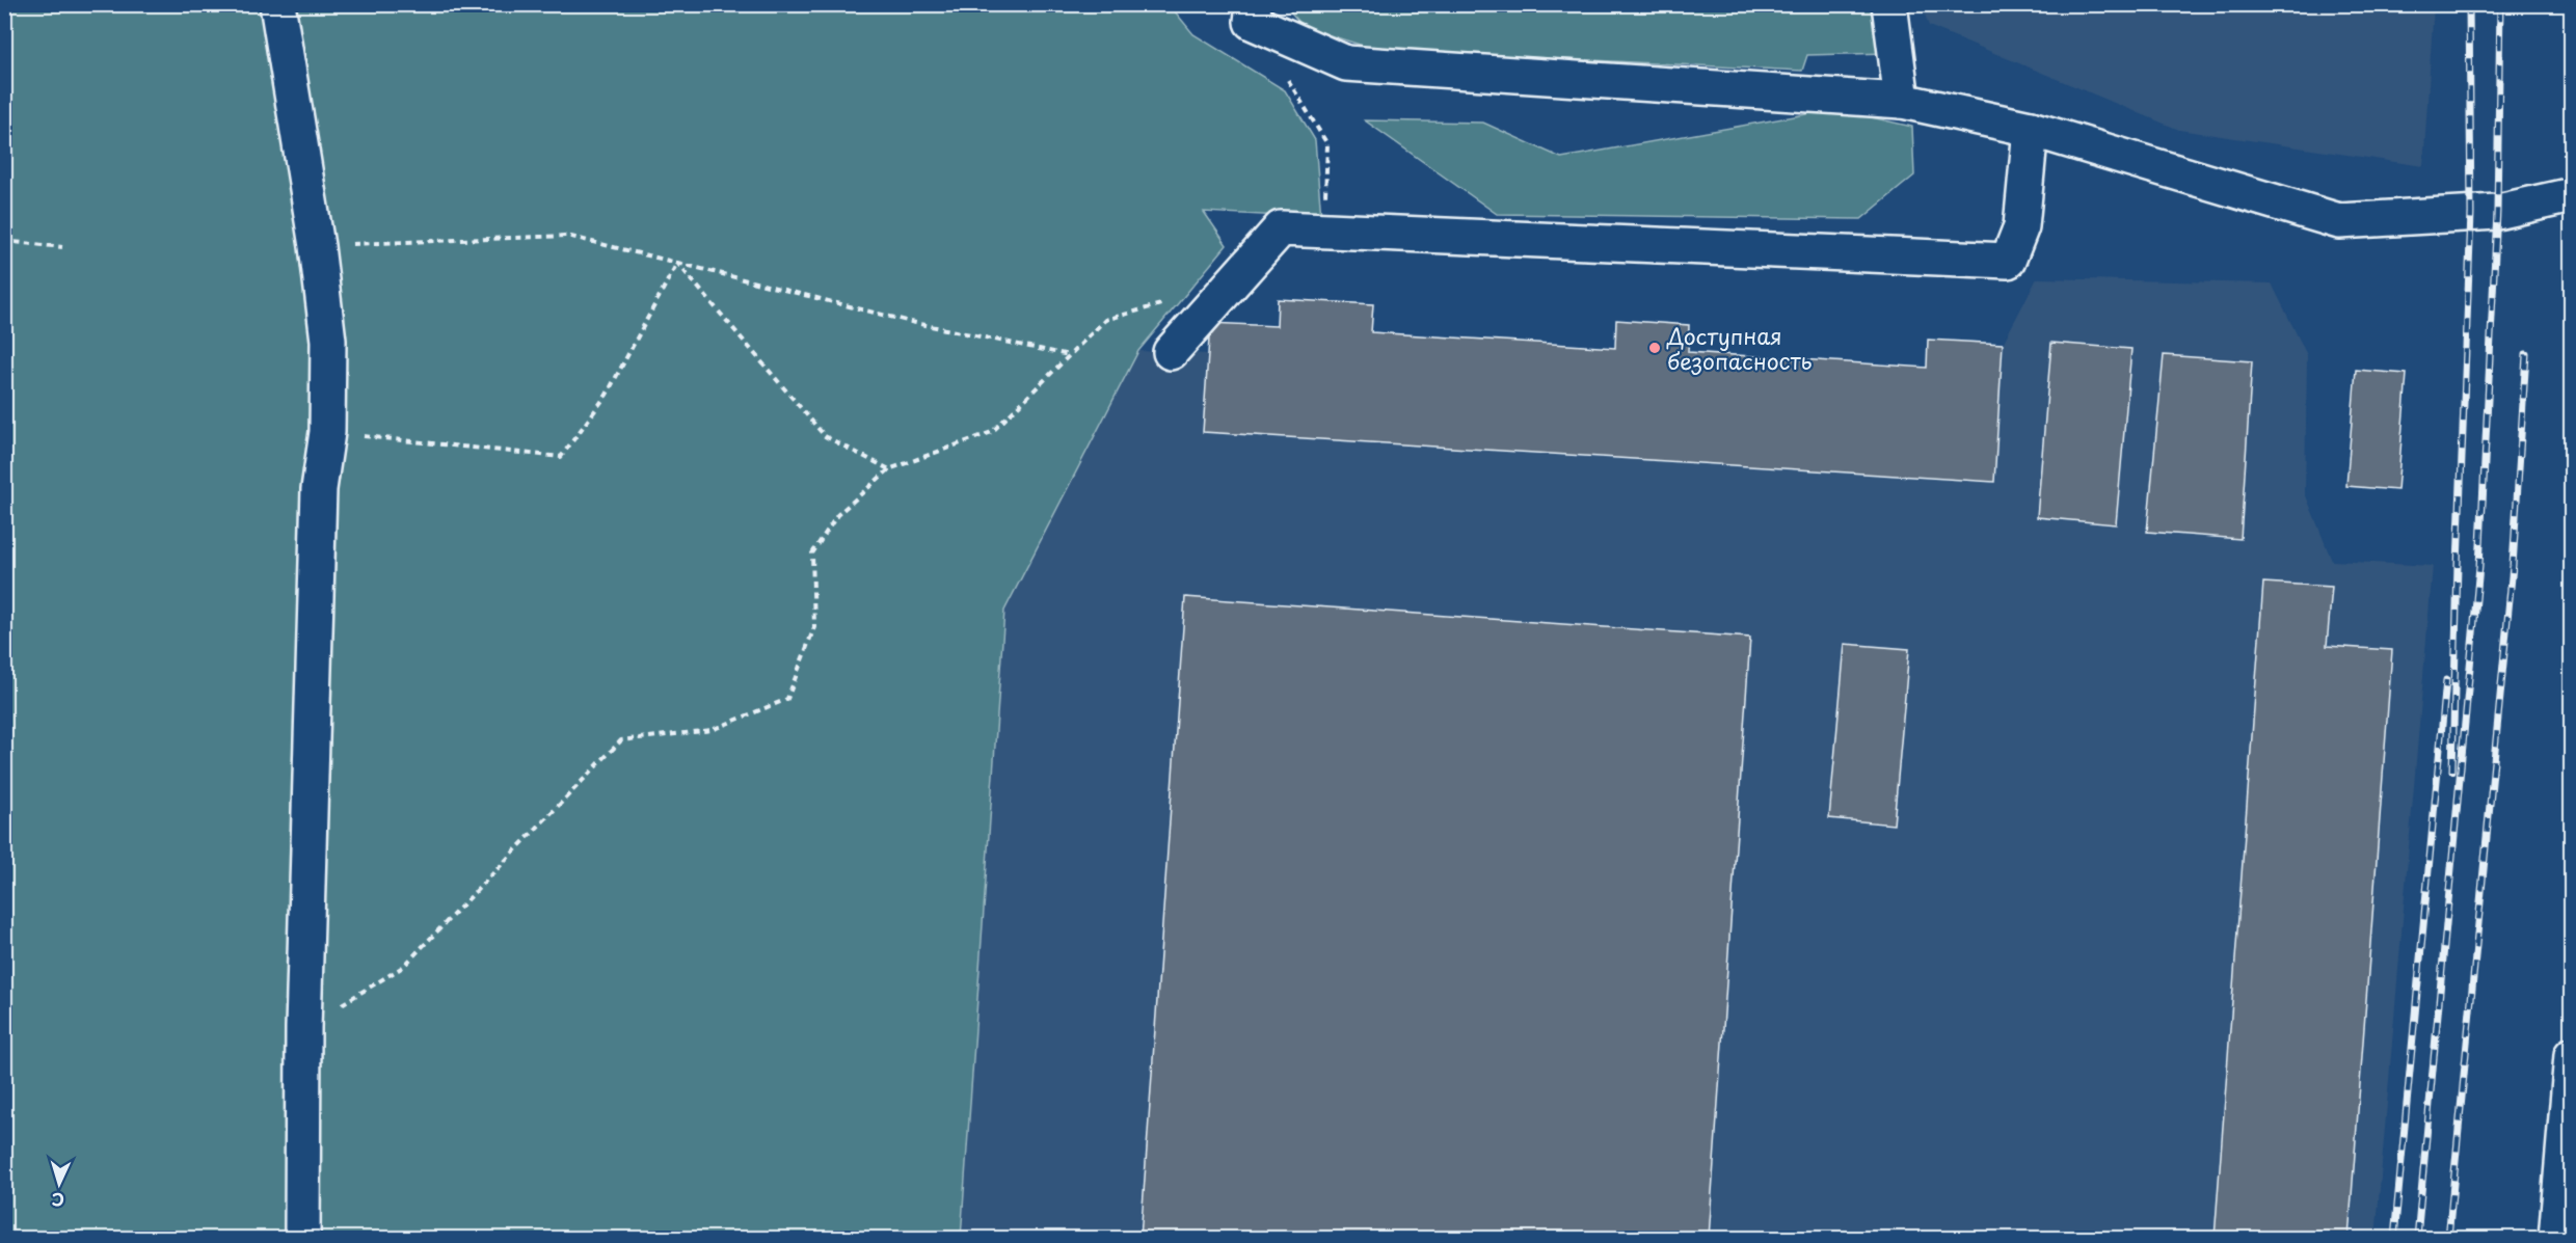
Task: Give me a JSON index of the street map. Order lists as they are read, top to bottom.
{
  "places": ["Доступная безопасность"],
  "north": "bottom"
}
